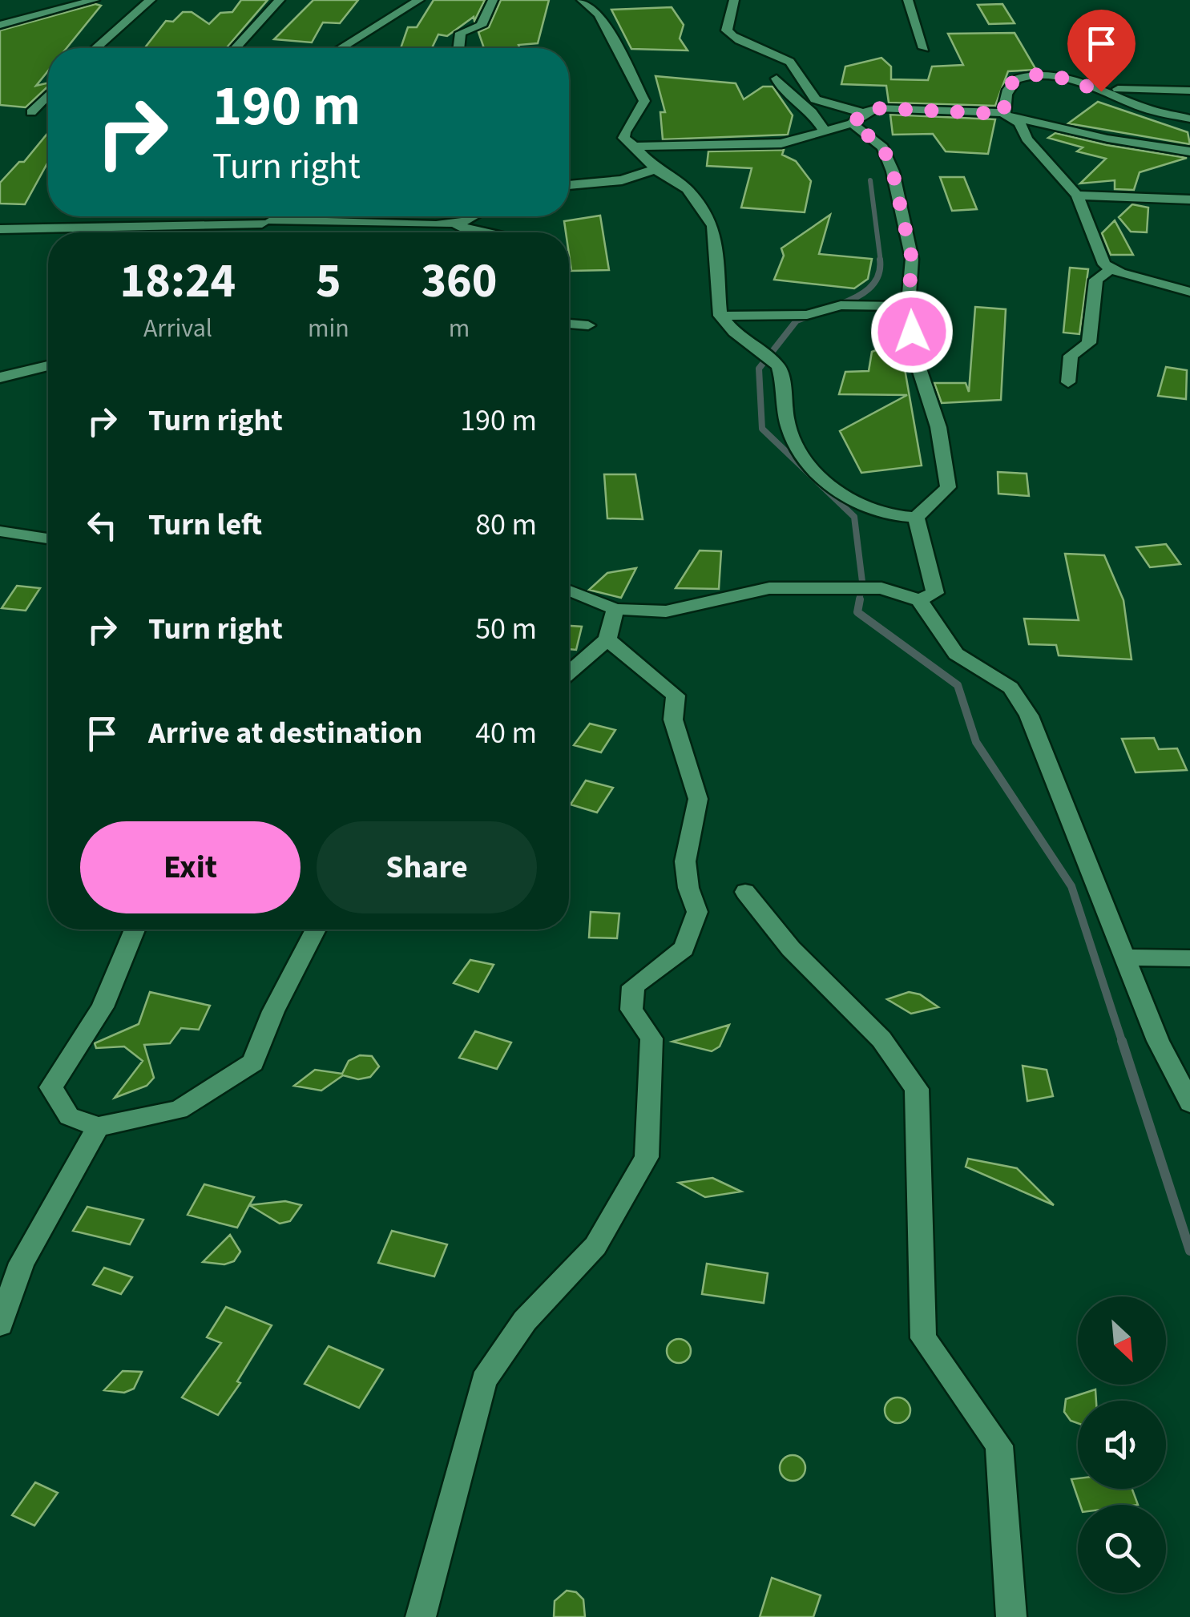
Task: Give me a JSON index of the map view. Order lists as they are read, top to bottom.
{
  "north": "bottom right",
  "page": {
    "turn": ["190 m", "Turn right"],
    "eta": [
      "18:24",
      "Arrival",
      "5",
      "min",
      "360",
      "m"
    ],
    "list": [
      {
        "name": "Turn right",
        "value": "190 m"
      },
      {
        "name": "Turn left",
        "value": "80 m"
      },
      {
        "name": "Turn right",
        "value": "50 m"
      },
      {
        "name": "Arrive at destination",
        "value": "40 m"
      }
    ],
    "buttons": ["Exit", "Share"]
  }
}
